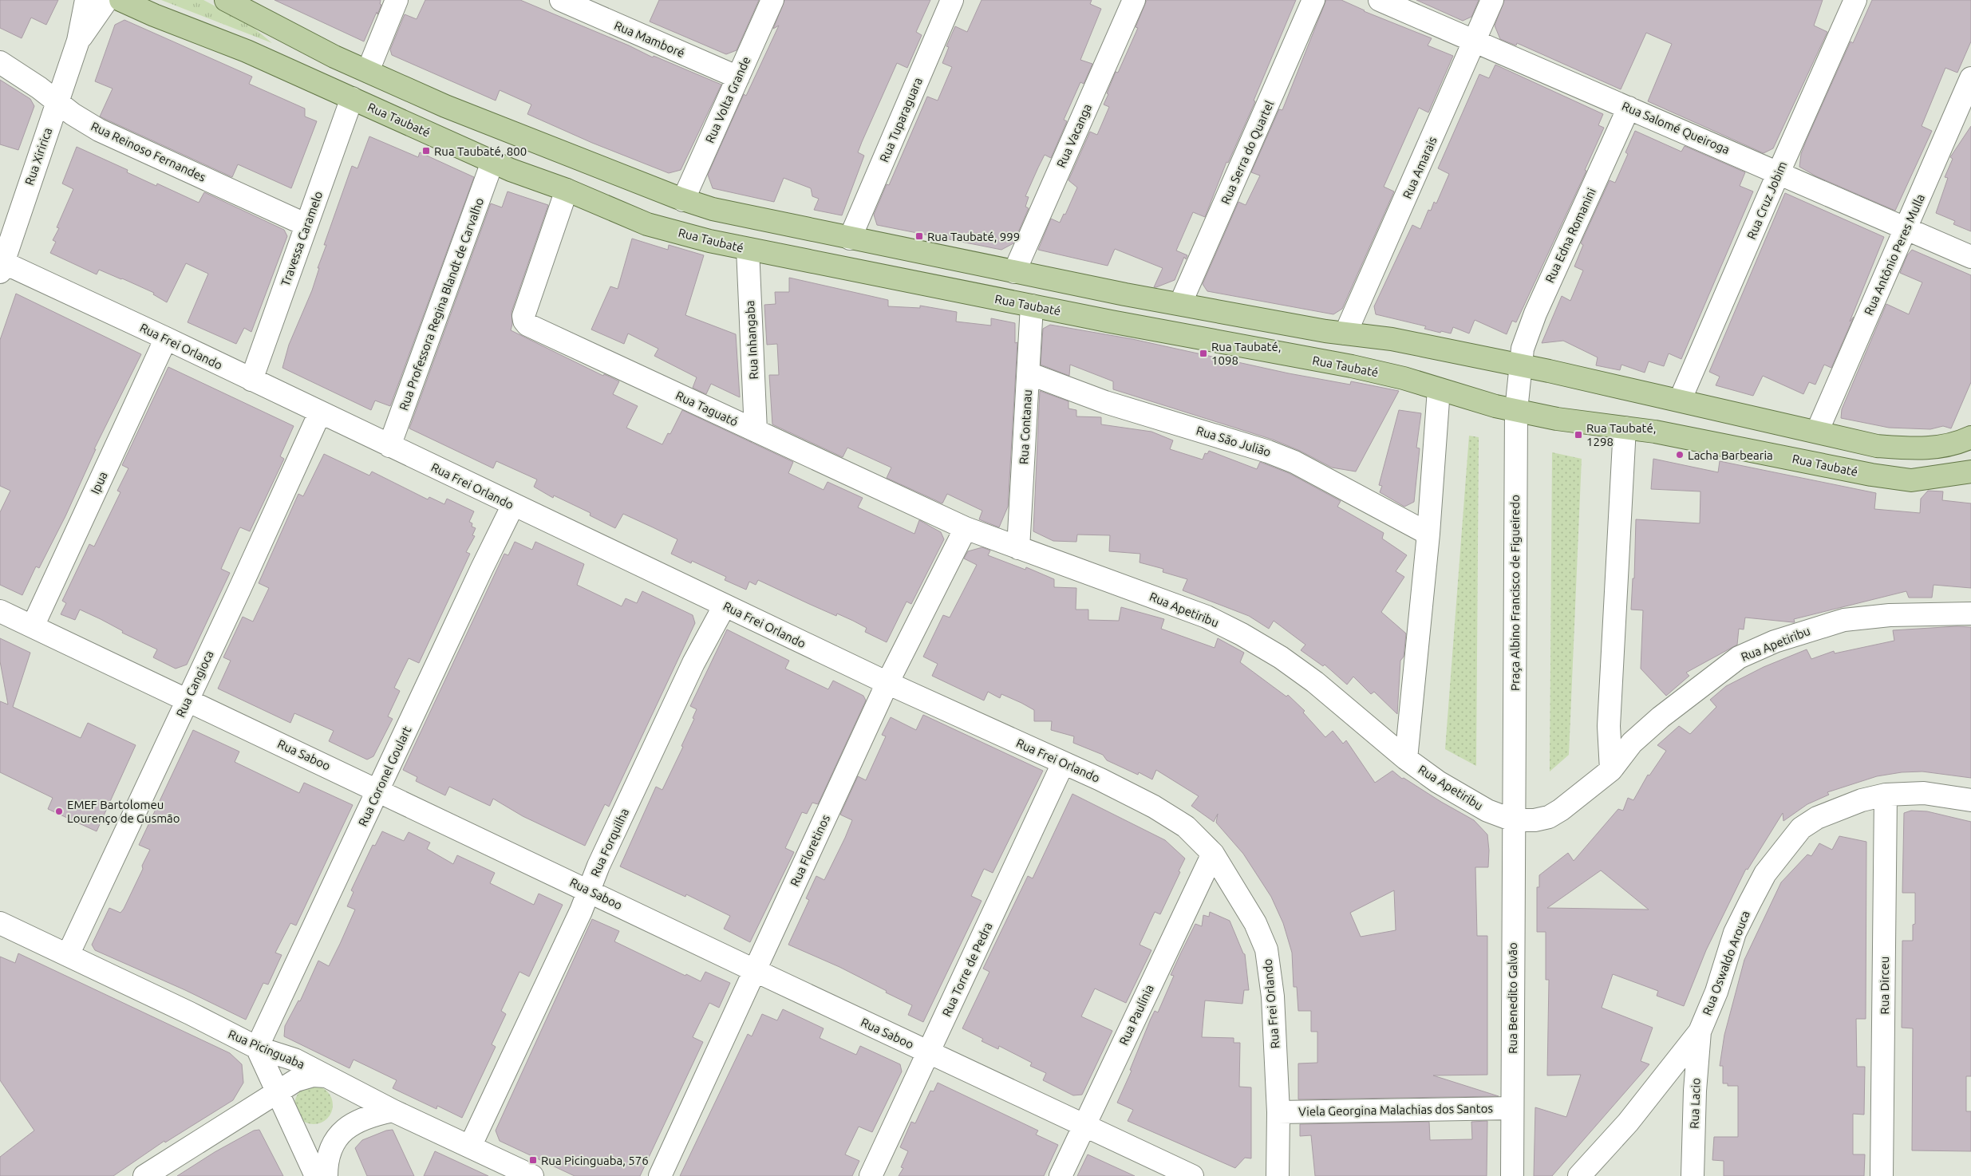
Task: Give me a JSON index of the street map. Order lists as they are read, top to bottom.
{
  "streets": {
    "main road": ["Rua Taubaté"],
    "street": [
      "Rua Mamboré",
      "Rua Volta Grande",
      "Rua Tuparaguara",
      "Rua Salomé Queiroga",
      "Rua Vacanga",
      "Rua Reinoso Fernandes",
      "Rua Serra do Quartel",
      "Rua Xiririca",
      "Rua Amarais",
      "Rua Cruz Jobim",
      "Rua Edna Romanini",
      "Travessa Caramelo",
      "Rua Antônio Peres Mulla",
      "Rua Professora Regina Blandt de Carvalho",
      "Rua Inhangaba",
      "Rua Frei Orlando",
      "Rua Taguató",
      "Rua Contanau",
      "Rua São Julião",
      "Ipua",
      "Praça Albino Francisco de Figueiredo",
      "Rua Apetiribu",
      "Rua Cangioca",
      "Rua Saboo",
      "Rua Coronel Goulart",
      "Rua Forquilha",
      "Rua Floretinos",
      "Rua Oswaldo Arouca",
      "Rua Torre de Pedra",
      "Rua Dirceu",
      "Rua Benedito Galvão",
      "Rua Paulínia",
      "Rua Picinguaba",
      "Rua Lacio",
      "Viela Georgina Malachias dos Santos"
    ]
  },
  "crossings": [
    ["Rua Mamboré", "Rua Volta Grande"],
    ["Rua Taubaté", "Travessa Caramelo"],
    ["Rua Taubaté", "Rua Professora Regina Blandt de Carvalho"],
    ["Rua Taubaté", "Rua Inhangaba"],
    ["Rua Taubaté", "Rua Taguató"],
    ["Rua Taubaté", "Rua Contanau"],
    ["Rua Taubaté", "Praça Albino Francisco de Figueiredo"],
    ["Rua Salomé Queiroga", "Rua Amarais"],
    ["Rua Salomé Queiroga", "Rua Cruz Jobim"],
    ["Rua Salomé Queiroga", "Rua Edna Romanini"],
    ["Rua Salomé Queiroga", "Rua Antônio Peres Mulla"],
    ["Rua Reinoso Fernandes", "Rua Xiririca"],
    ["Rua Reinoso Fernandes", "Travessa Caramelo"],
    ["Rua Xiririca", "Rua Frei Orlando"],
    ["Rua Edna Romanini", "Praça Albino Francisco de Figueiredo"],
    ["Travessa Caramelo", "Rua Frei Orlando"],
    ["Rua Professora Regina Blandt de Carvalho", "Rua Frei Orlando"],
    ["Rua Inhangaba", "Rua Taguató"],
    ["Rua Frei Orlando", "Ipua"],
    ["Rua Frei Orlando", "Rua Cangioca"],
    ["Rua Frei Orlando", "Rua Coronel Goulart"],
    ["Rua Frei Orlando", "Rua Forquilha"],
    ["Rua Frei Orlando", "Rua Floretinos"],
    ["Rua Frei Orlando", "Rua Torre de Pedra"],
    ["Rua Frei Orlando", "Rua Paulínia"],
    ["Rua Frei Orlando", "Viela Georgina Malachias dos Santos"],
    ["Rua Taguató", "Rua Contanau"],
    ["Rua Taguató", "Rua Apetiribu"],
    ["Rua Taguató", "Rua Floretinos"],
    ["Rua Contanau", "Rua São Julião"],
    ["Rua Contanau", "Rua Apetiribu"],
    ["Ipua", "Rua Saboo"],
    ["Praça Albino Francisco de Figueiredo", "Rua Apetiribu"],
    ["Praça Albino Francisco de Figueiredo", "Rua Benedito Galvão"],
    ["Rua Apetiribu", "Rua Benedito Galvão"],
    ["Rua Cangioca", "Rua Saboo"],
    ["Rua Cangioca", "Rua Picinguaba"],
    ["Rua Saboo", "Rua Coronel Goulart"],
    ["Rua Saboo", "Rua Forquilha"],
    ["Rua Saboo", "Rua Floretinos"],
    ["Rua Saboo", "Rua Torre de Pedra"],
    ["Rua Saboo", "Rua Paulínia"],
    ["Rua Coronel Goulart", "Rua Picinguaba"],
    ["Rua Forquilha", "Rua Picinguaba"],
    ["Rua Oswaldo Arouca", "Rua Dirceu"],
    ["Rua Oswaldo Arouca", "Rua Lacio"],
    ["Rua Benedito Galvão", "Viela Georgina Malachias dos Santos"]
  ],
  "places": {
    "transit": [
      "Rua Taubaté, 800",
      "Rua Taubaté, 999",
      "Rua Taubaté, 1098",
      "Rua Taubaté, 1298",
      "Rua Picinguaba, 576"
    ],
    "other": ["Lacha Barbearia", "EMEF Bartolomeu Lourenço de Gusmão"]
  }
}
